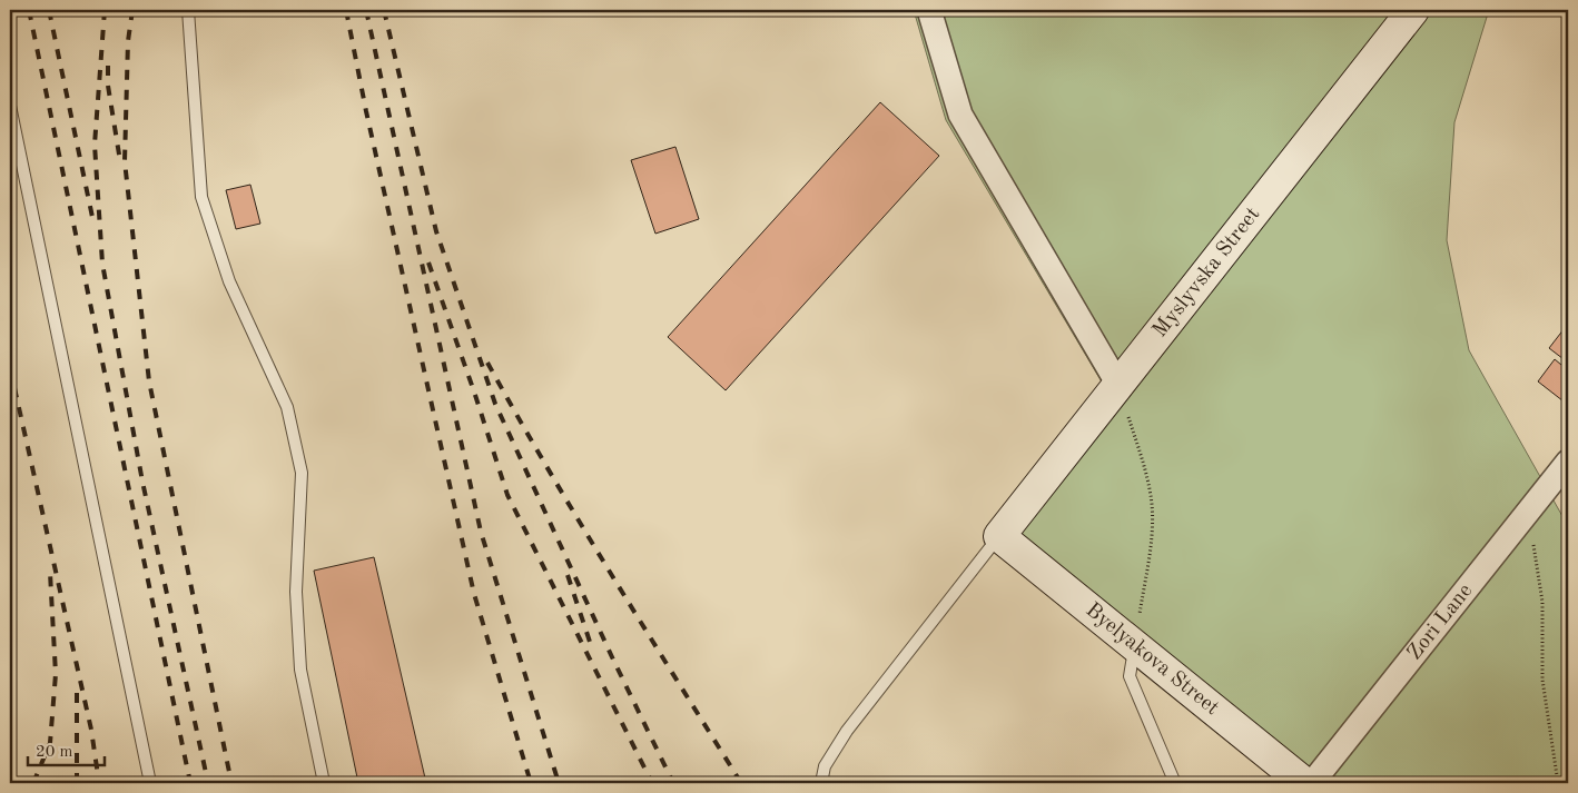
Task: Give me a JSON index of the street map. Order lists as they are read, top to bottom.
{
  "streets": {
    "street": ["Myslyvska Street", "Zori Lane", "Byelyakova Street"]
  },
  "crossings": [
    ["Myslyvska Street", "Byelyakova Street"]
  ],
  "scale_bar": "20 m"
}
